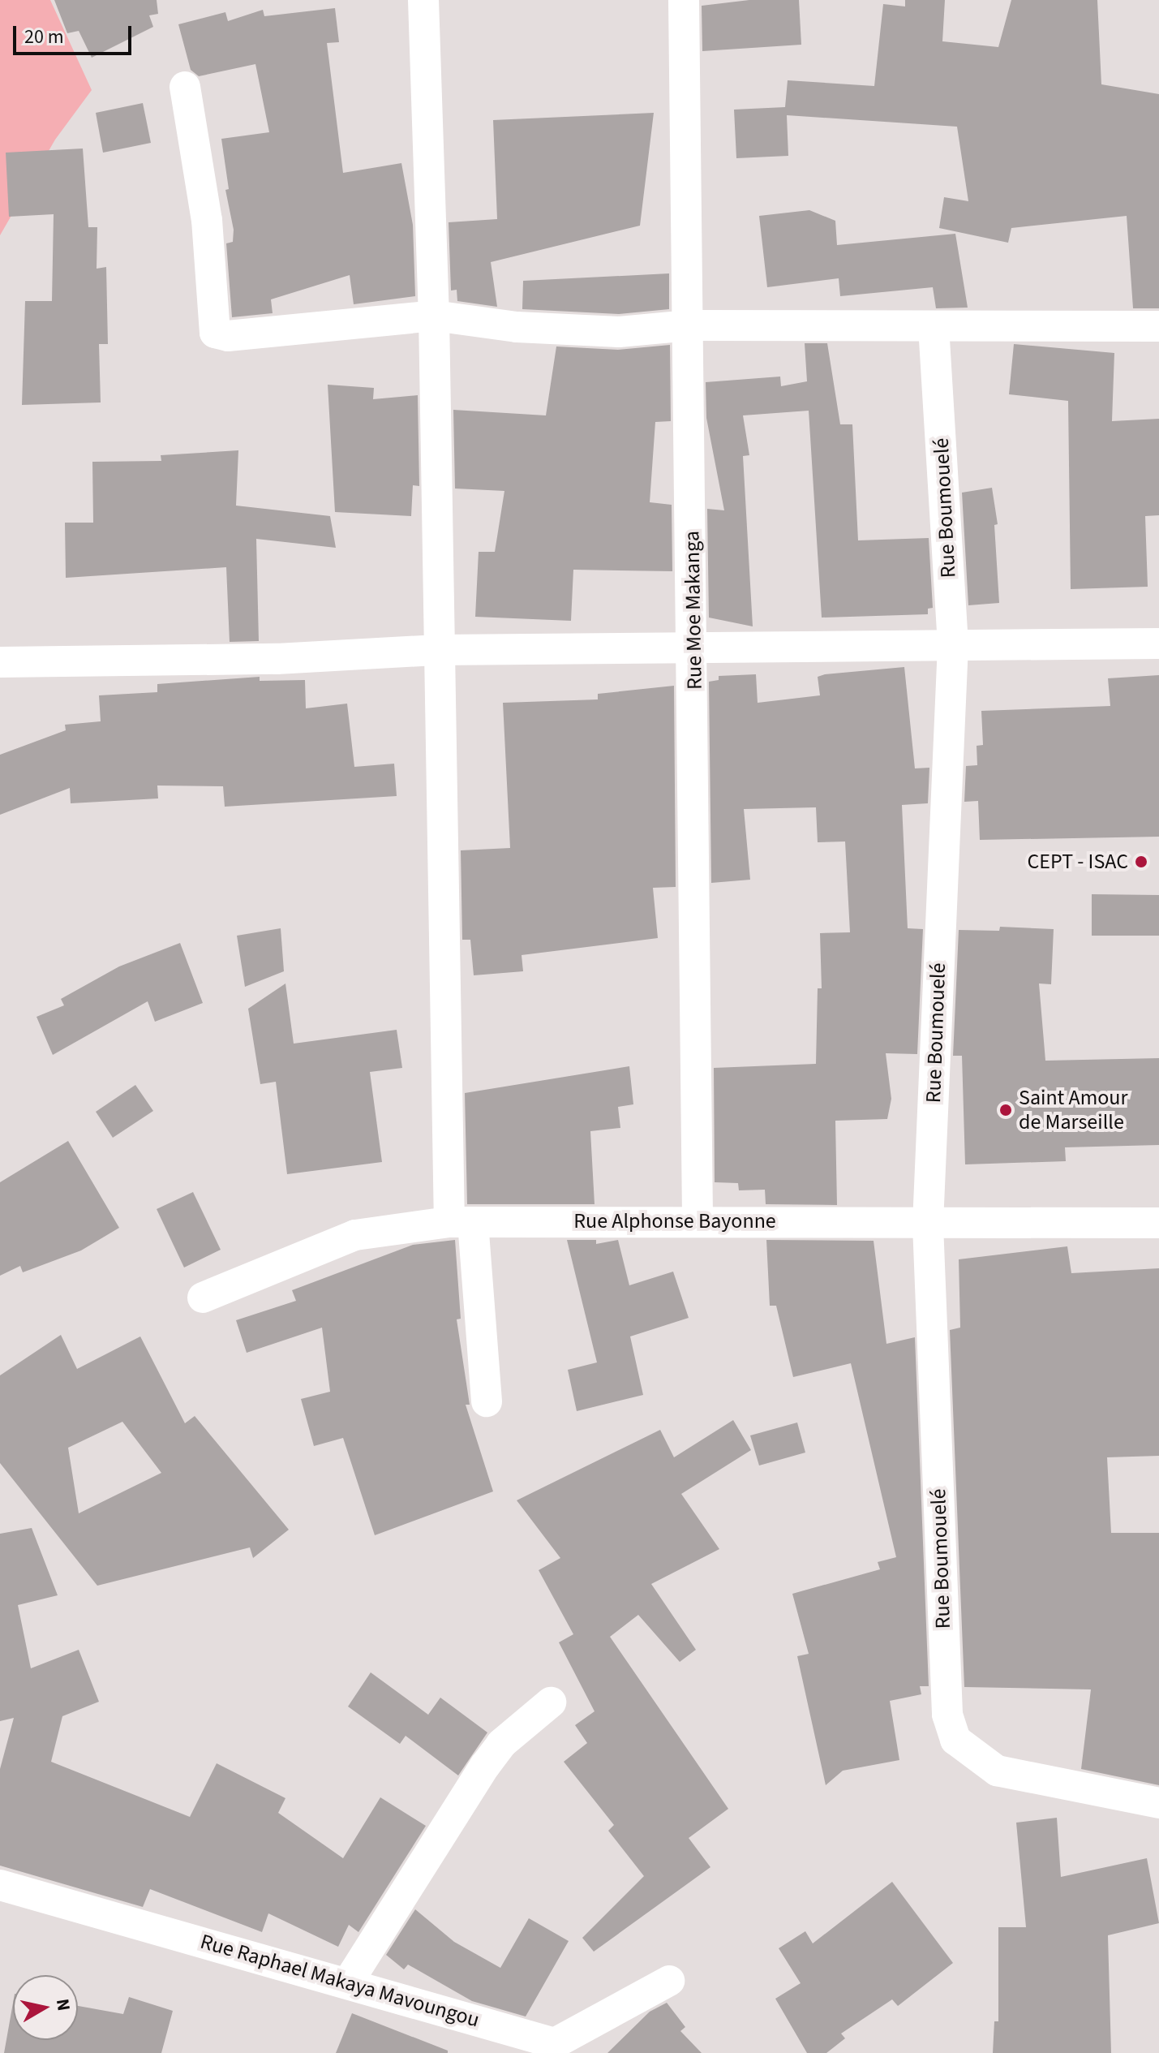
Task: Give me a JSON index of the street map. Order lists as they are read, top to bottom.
{
  "streets": {
    "street": [
      "Rue Boumouelé",
      "Rue Moe Makanga",
      "Rue Alphonse Bayonne",
      "Rue Raphael Makaya Mavoungou"
    ]
  },
  "crossings": [
    ["Rue Boumouelé", "Rue Alphonse Bayonne"],
    ["Rue Moe Makanga", "Rue Alphonse Bayonne"]
  ],
  "places": ["CEPT - ISAC", "Saint Amour de Marseille"],
  "scale_bar": "20 m",
  "north": "right"
}
